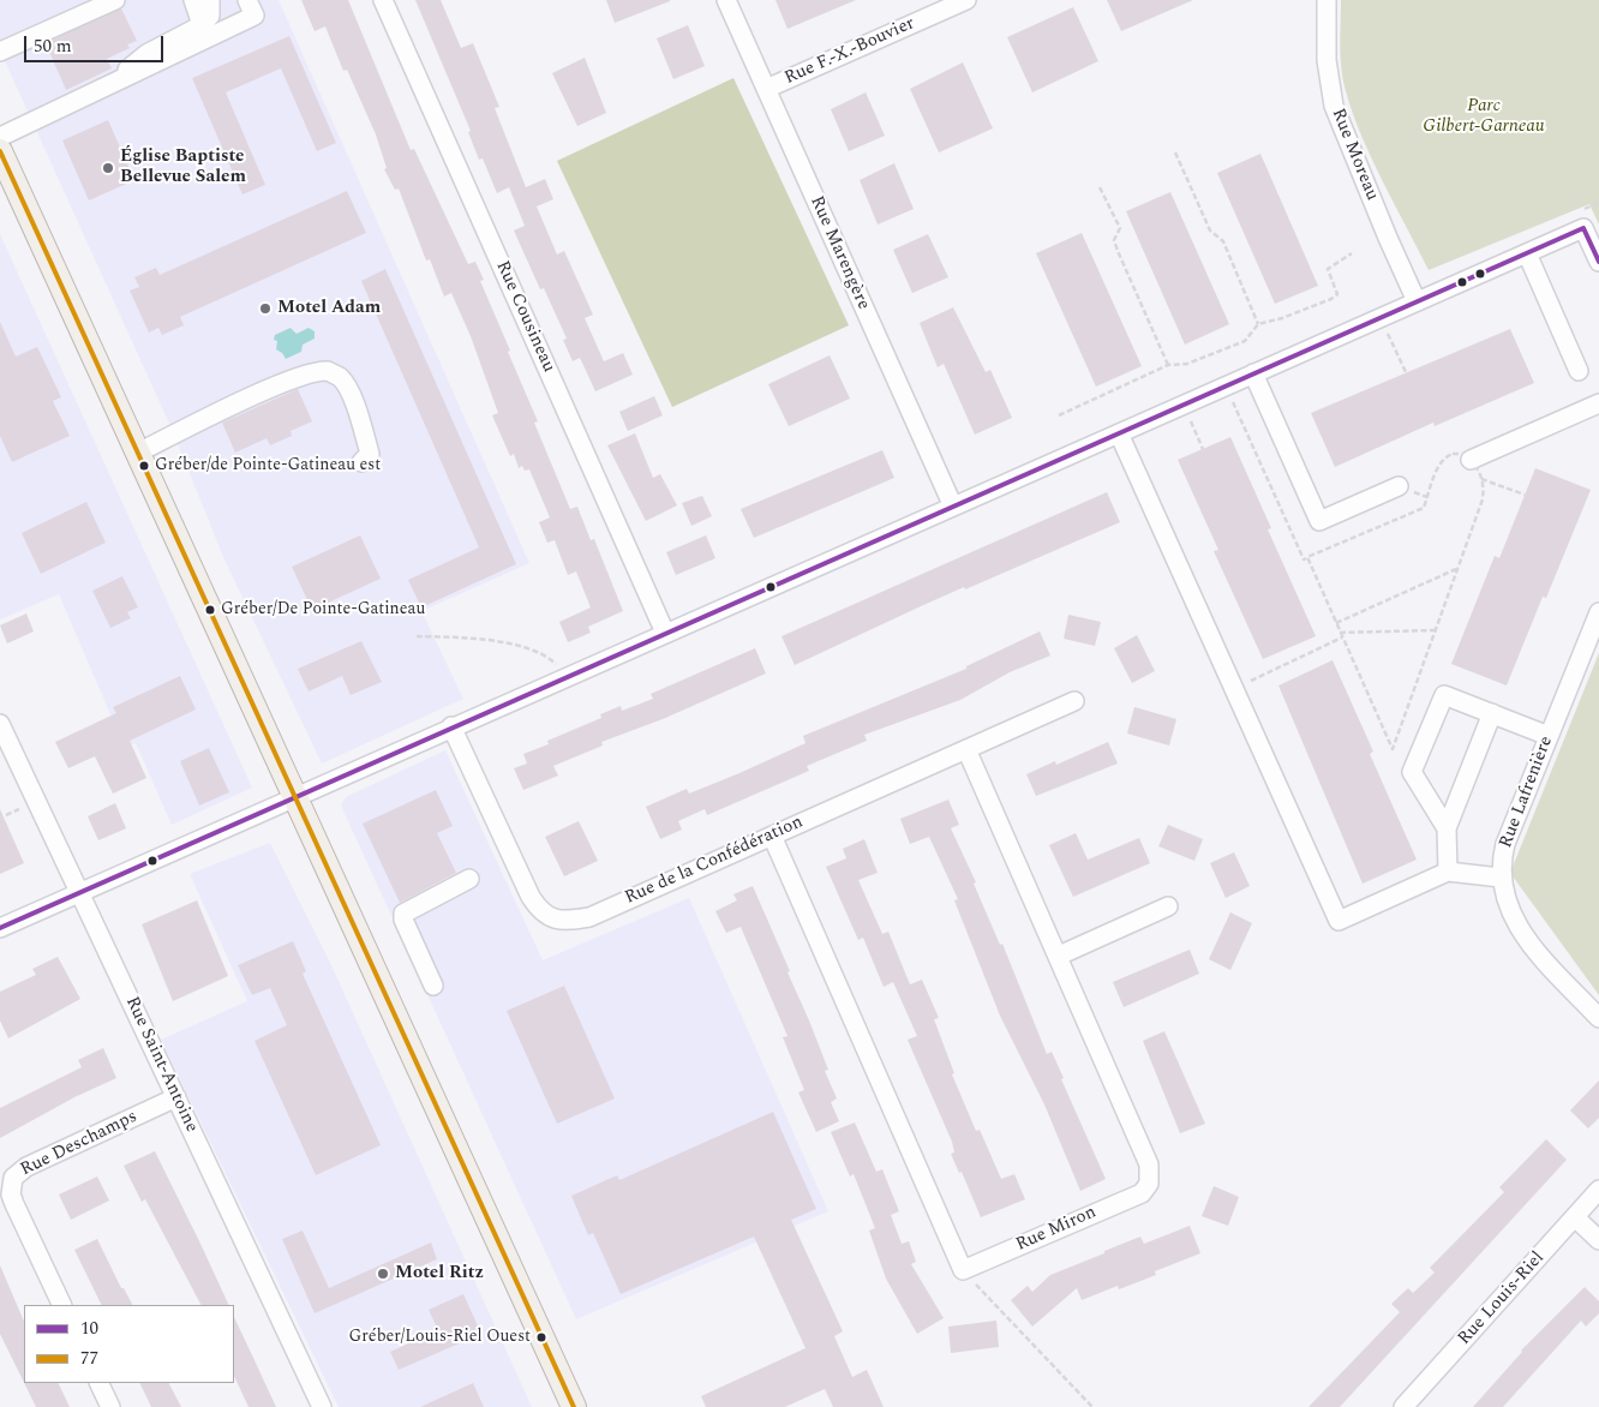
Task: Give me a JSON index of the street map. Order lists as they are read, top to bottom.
{
  "streets": {
    "street": [
      "Rue F.-X.-Bouvier",
      "Rue Moreau",
      "Rue Marengère",
      "Rue Cousineau",
      "Rue Lafrenière",
      "Rue de la Confédération",
      "Rue Saint-Antoine",
      "Rue Deschamps",
      "Rue Miron",
      "Rue Louis-Riel"
    ]
  },
  "crossings": [
    ["Rue F.-X.-Bouvier", "Rue Marengère"],
    ["Rue de la Confédération", "Rue Miron"],
    ["Rue Saint-Antoine", "Rue Deschamps"]
  ],
  "parks": ["Parc Gilbert-Garneau"],
  "places": [
    "Église Baptiste Bellevue Salem",
    "Motel Adam",
    "Gréber/de Pointe-Gatineau est",
    "Gréber/De Pointe-Gatineau",
    "Motel Ritz",
    "Gréber/Louis-Riel Ouest"
  ],
  "lines": ["transit line 77", "transit line 10"],
  "legend": ["10", "77"],
  "scale_bar": "50 m"
}
